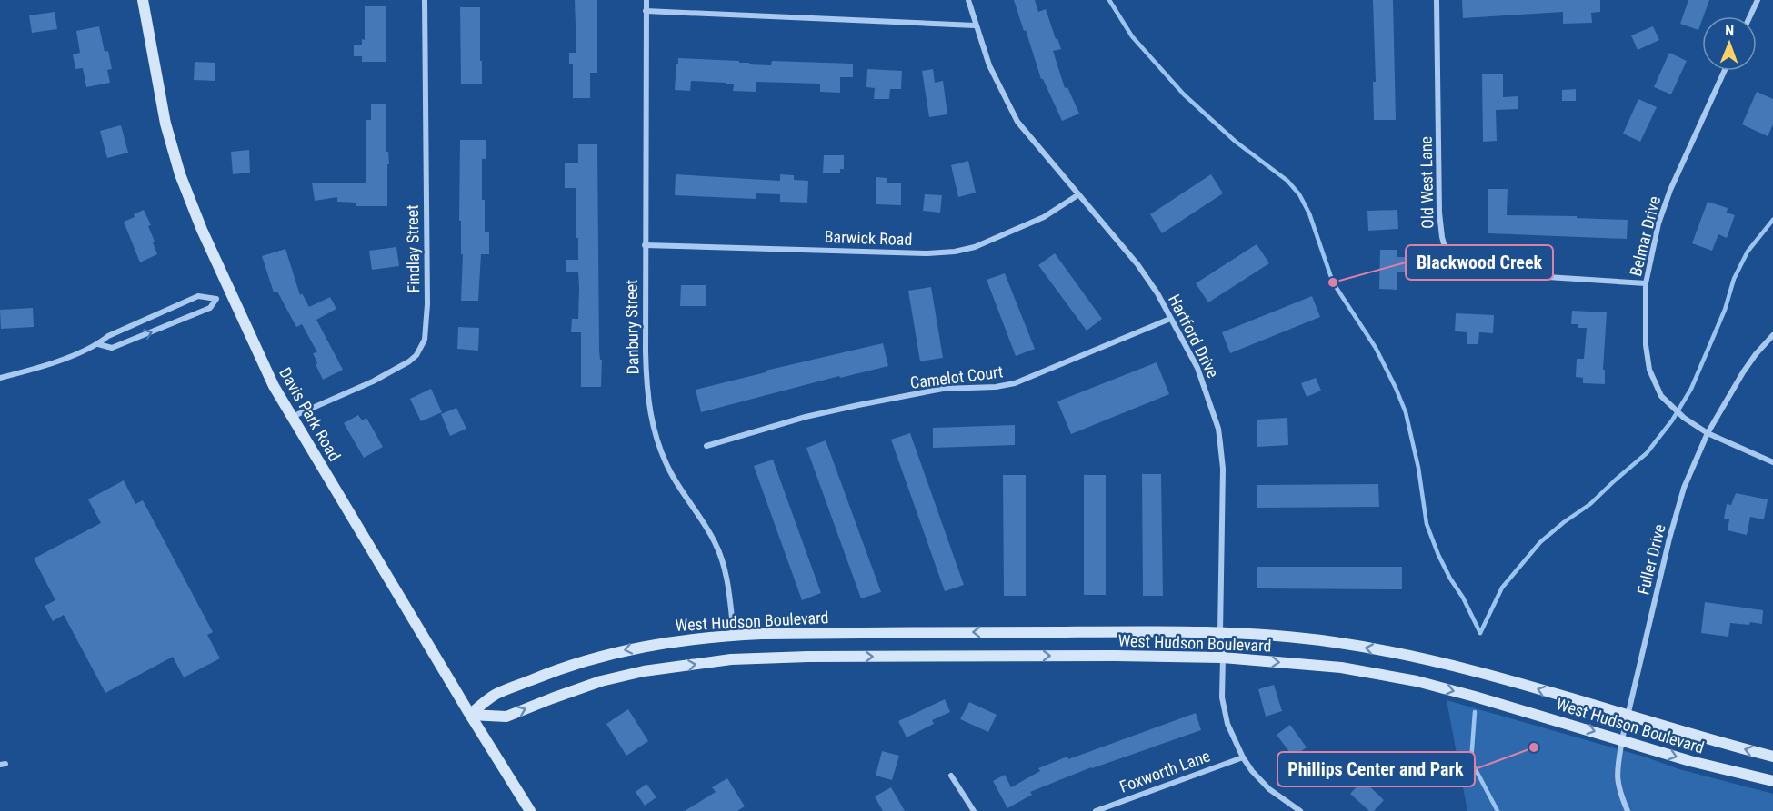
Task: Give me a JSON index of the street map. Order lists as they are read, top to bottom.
{
  "streets": {
    "main road": ["Davis Park Road", "West Hudson Boulevard"],
    "street": [
      "Old West Lane",
      "Belmar Drive",
      "Barwick Road",
      "Findlay Street",
      "Danbury Street",
      "Hartford Drive",
      "Camelot Court",
      "Fuller Drive",
      "Foxworth Lane"
    ]
  },
  "crossings": [
    ["Old West Lane", "Belmar Drive"],
    ["Belmar Drive", "Fuller Drive"],
    ["Barwick Road", "Danbury Street"],
    ["Barwick Road", "Hartford Drive"],
    ["Findlay Street", "Davis Park Road"],
    ["Danbury Street", "West Hudson Boulevard"],
    ["Hartford Drive", "Camelot Court"],
    ["Hartford Drive", "West Hudson Boulevard"],
    ["Hartford Drive", "Foxworth Lane"],
    ["Davis Park Road", "West Hudson Boulevard"],
    ["Fuller Drive", "West Hudson Boulevard"]
  ],
  "places": ["Blackwood Creek", "Phillips Center and Park"],
  "north": "top"
}
